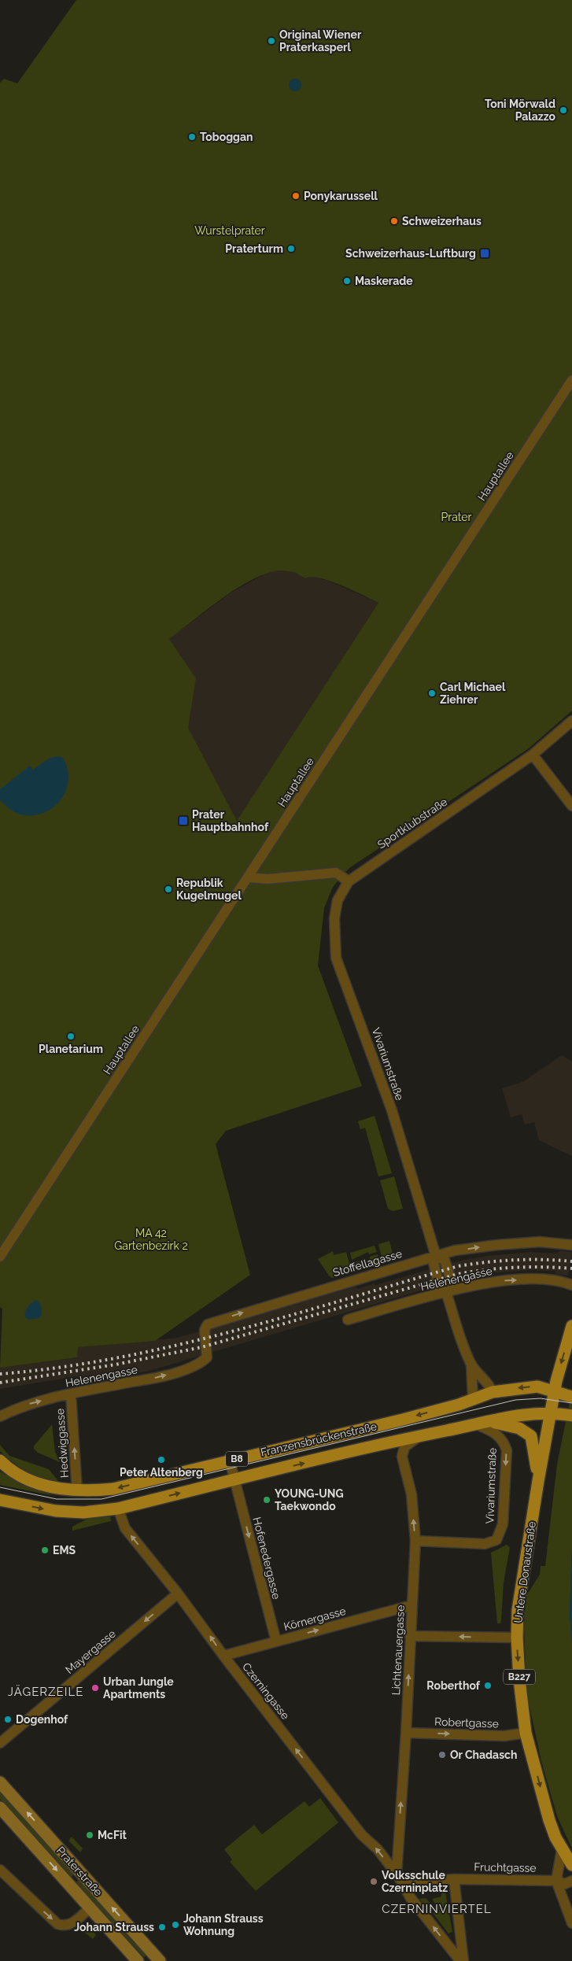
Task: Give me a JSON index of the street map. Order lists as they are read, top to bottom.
{
  "streets": {
    "main road": [
      "Franzensbrückenstraße",
      "B8",
      "Untere Donaustraße",
      "B227",
      "Praterstraße"
    ],
    "street": [
      "Hauptallee",
      "Sportklubstraße",
      "Vivariumstraße",
      "Stoffellagasse",
      "Helenengasse",
      "Hedwiggasse",
      "Hofenedergasse",
      "Körnergasse",
      "Lichtenauergasse",
      "Mayergasse",
      "Czerningasse",
      "Robertgasse",
      "Fruchtgasse"
    ]
  },
  "crossings": [
    ["Sportklubstraße", "Vivariumstraße"],
    ["Vivariumstraße", "Stoffellagasse"],
    ["Vivariumstraße", "Helenengasse"],
    ["Vivariumstraße", "Franzensbrückenstraße"],
    ["Vivariumstraße", "Lichtenauergasse"],
    ["Stoffellagasse", "Helenengasse"],
    ["Helenengasse", "Hedwiggasse"],
    ["Franzensbrückenstraße", "Hedwiggasse"],
    ["Franzensbrückenstraße", "B8"],
    ["Franzensbrückenstraße", "Hofenedergasse"],
    ["Franzensbrückenstraße", "Untere Donaustraße"],
    ["Franzensbrückenstraße", "Lichtenauergasse"],
    ["Franzensbrückenstraße", "B227"],
    ["Franzensbrückenstraße", "Czerningasse"],
    ["B8", "Untere Donaustraße"],
    ["B8", "B227"],
    ["Hofenedergasse", "Körnergasse"],
    ["Untere Donaustraße", "B227"],
    ["Untere Donaustraße", "Robertgasse"],
    ["Körnergasse", "Lichtenauergasse"],
    ["Körnergasse", "Czerningasse"],
    ["Lichtenauergasse", "Czerningasse"],
    ["Lichtenauergasse", "Robertgasse"],
    ["Mayergasse", "Czerningasse"],
    ["Czerningasse", "Fruchtgasse"]
  ],
  "one_way": [
    "Stoffellagasse",
    "Helenengasse",
    "Hedwiggasse",
    "Hofenedergasse",
    "Untere Donaustraße",
    "Körnergasse",
    "Lichtenauergasse",
    "Mayergasse",
    "Czerningasse",
    "Robertgasse"
  ],
  "districts": ["JÄGERZEILE", "CZERNINVIERTEL"],
  "parks": ["Wurstelprater", "Prater", "MA 42 Gartenbezirk 2"],
  "places": {
    "other": [
      "Original Wiener Praterkasperl",
      "Toni Mörwald Palazzo",
      "Toboggan",
      "Ponykarussell",
      "Schweizerhaus",
      "Praterturm",
      "Maskerade",
      "Carl Michael Ziehrer",
      "Republik Kugelmugel",
      "Planetarium",
      "Peter Altenberg",
      "YOUNG-UNG Taekwondo",
      "EMS",
      "Roberthof",
      "Urban Jungle Apartments",
      "Dogenhof",
      "Or Chadasch",
      "McFit",
      "Volksschule Czerninplatz",
      "Johann Strauss Wohnung",
      "Johann Strauss"
    ],
    "transit": ["Schweizerhaus-Luftburg", "Prater Hauptbahnhof"]
  }
}
